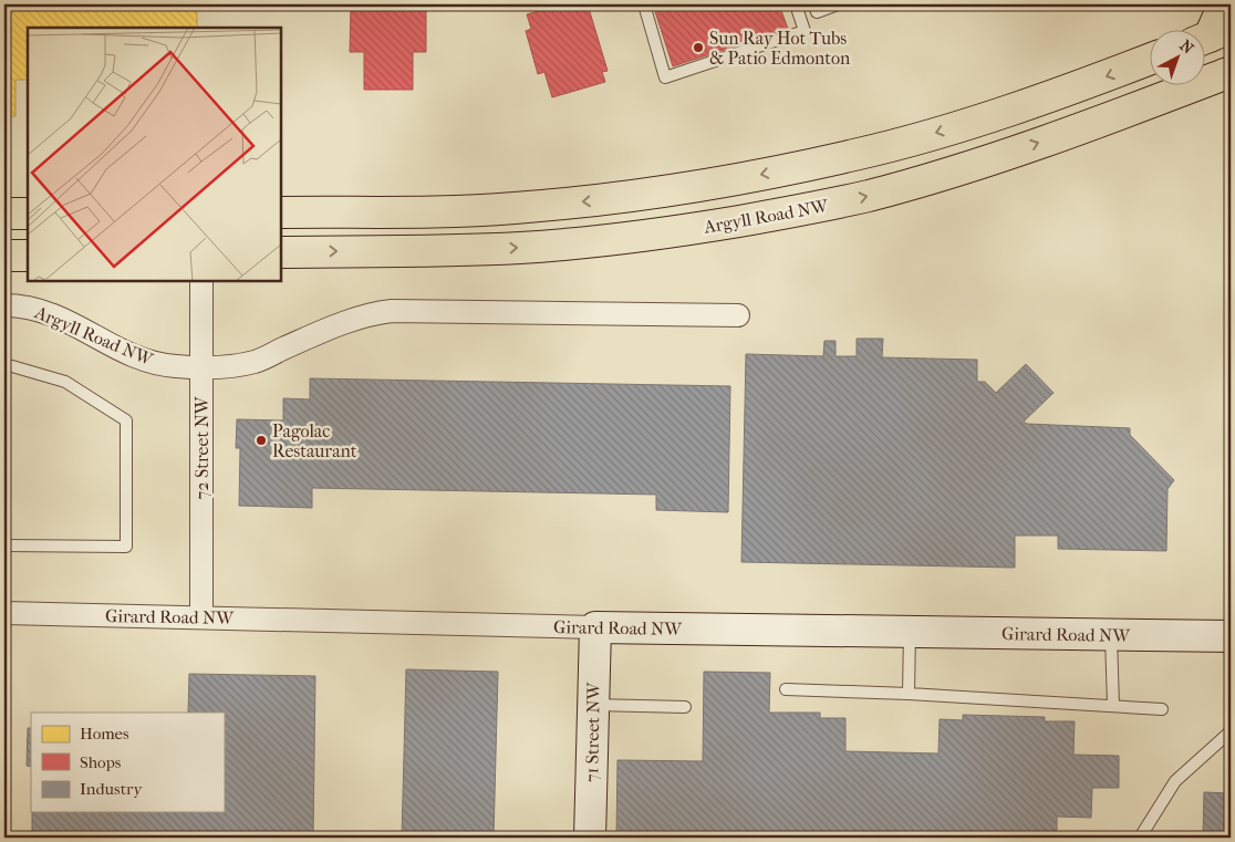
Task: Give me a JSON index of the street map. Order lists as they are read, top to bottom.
{
  "streets": {
    "main road": ["Argyll Road NW"],
    "street": ["72 Street NW", "Girard Road NW", "71 Street NW"]
  },
  "crossings": [
    ["Argyll Road NW", "72 Street NW"],
    ["72 Street NW", "Girard Road NW"],
    ["Girard Road NW", "71 Street NW"]
  ],
  "places": ["Sun Ray Hot Tubs & Patio Edmonton", "Pagolac Restaurant"],
  "legend": ["Homes", "Shops", "Industry"],
  "north": "top right"
}
